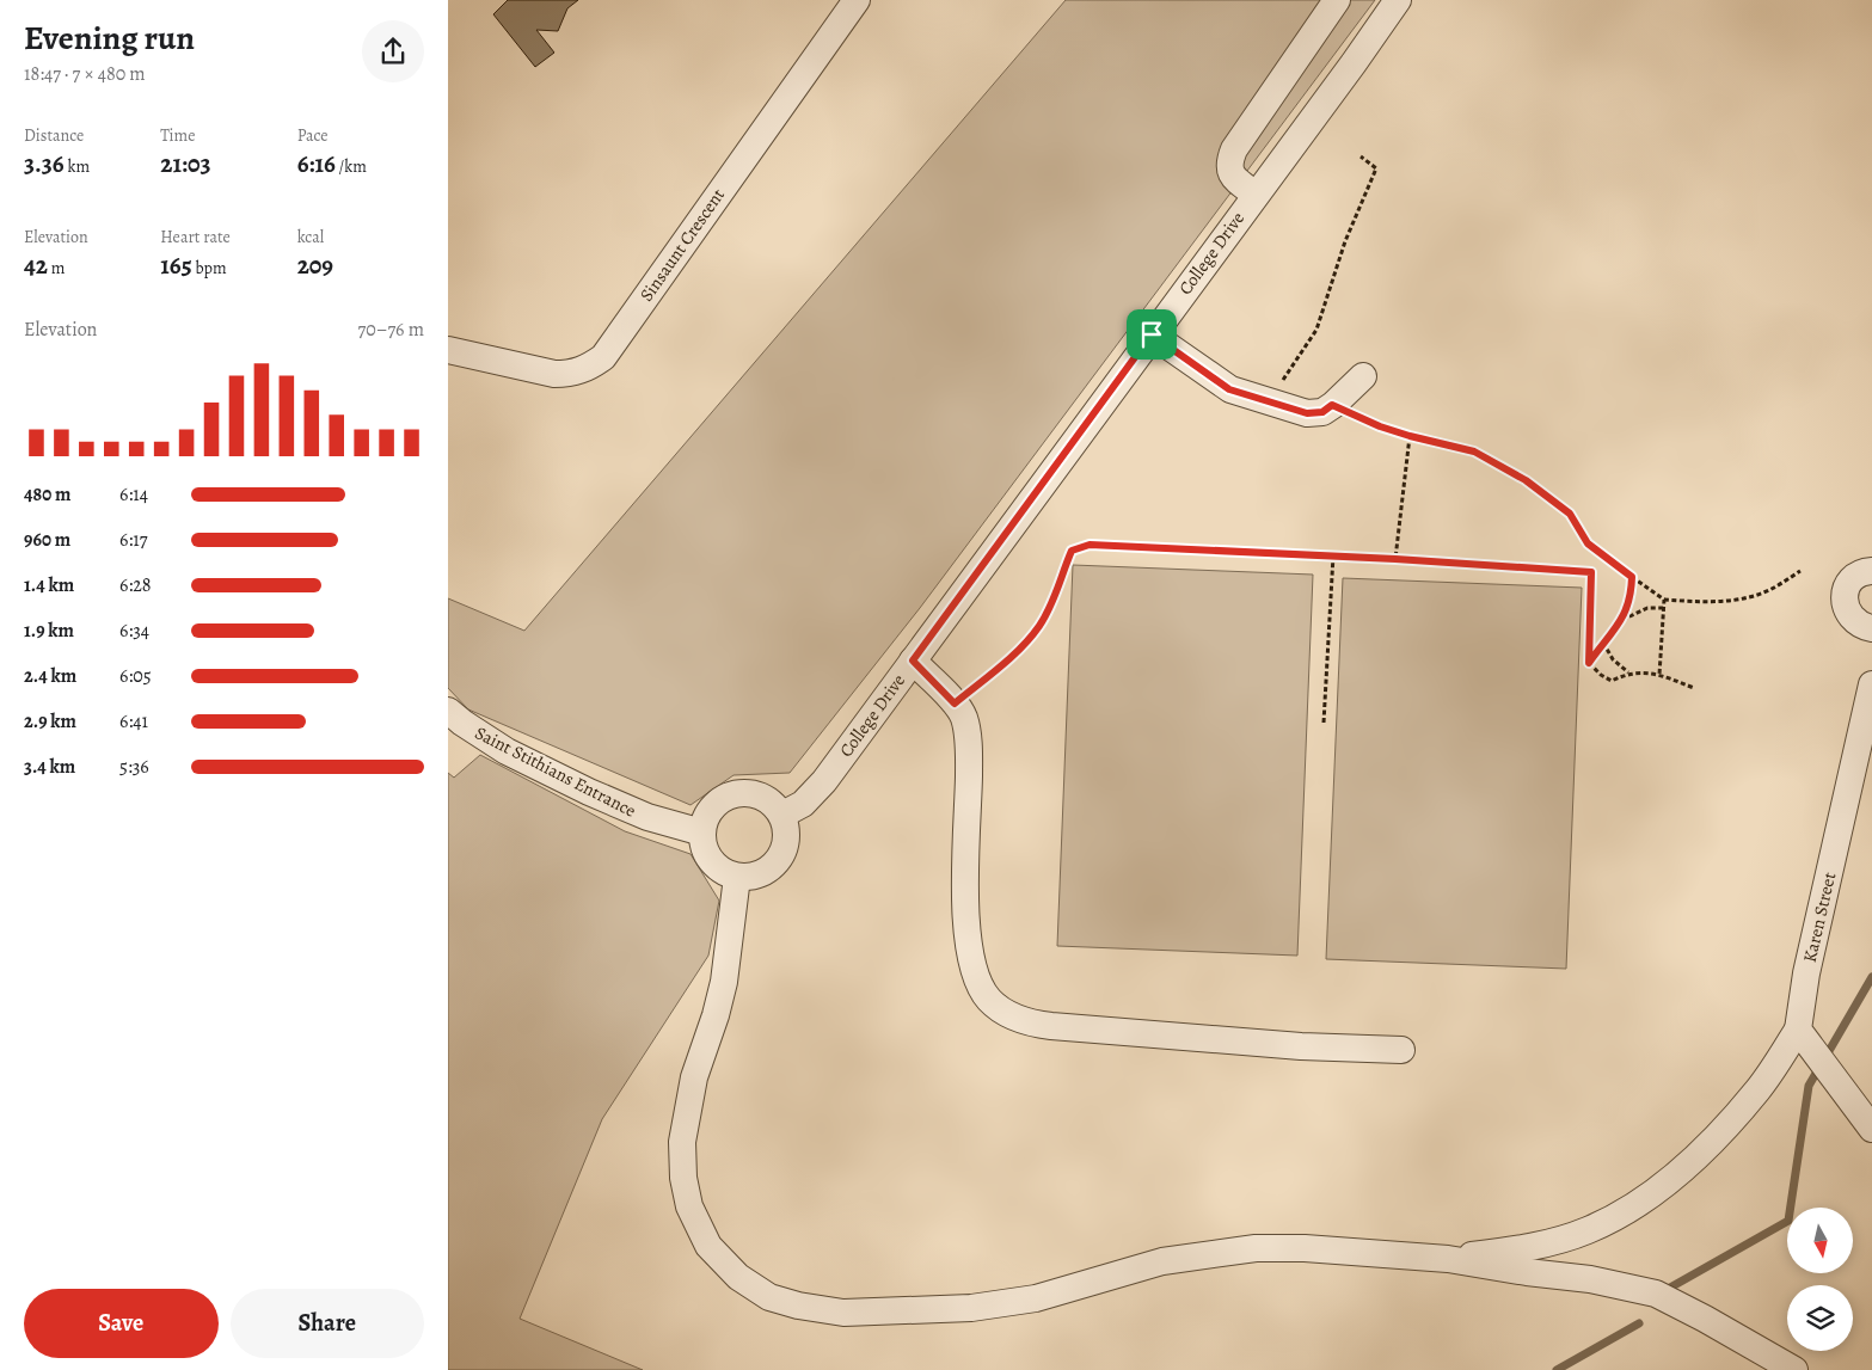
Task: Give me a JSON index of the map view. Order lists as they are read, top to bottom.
{
  "streets": {
    "street": [
      "Sinsaunt Crescent",
      "College Drive",
      "Saint Stithians Entrance",
      "Karen Street"
    ]
  },
  "crossings": [
    ["College Drive", "Saint Stithians Entrance"]
  ],
  "north": "bottom",
  "page": {
    "heading": ["Evening run", "18:47 · 7 × 480 m"],
    "stats": [
      ["Distance", "3.36 km"],
      ["Time", "21:03"],
      ["Pace", "6:16 /km"],
      ["Elevation", "42 m"],
      ["Heart rate", "165 bpm"],
      ["kcal", "209"]
    ],
    "chart": ["Elevation", "70–76 m"],
    "list": [
      {
        "name": "480 m",
        "note": "6:14"
      },
      {
        "name": "960 m",
        "note": "6:17"
      },
      {
        "name": "1.4 km",
        "note": "6:28"
      },
      {
        "name": "1.9 km",
        "note": "6:34"
      },
      {
        "name": "2.4 km",
        "note": "6:05"
      },
      {
        "name": "2.9 km",
        "note": "6:41"
      },
      {
        "name": "3.4 km",
        "note": "5:36"
      }
    ],
    "buttons": ["Save", "Share"]
  }
}
